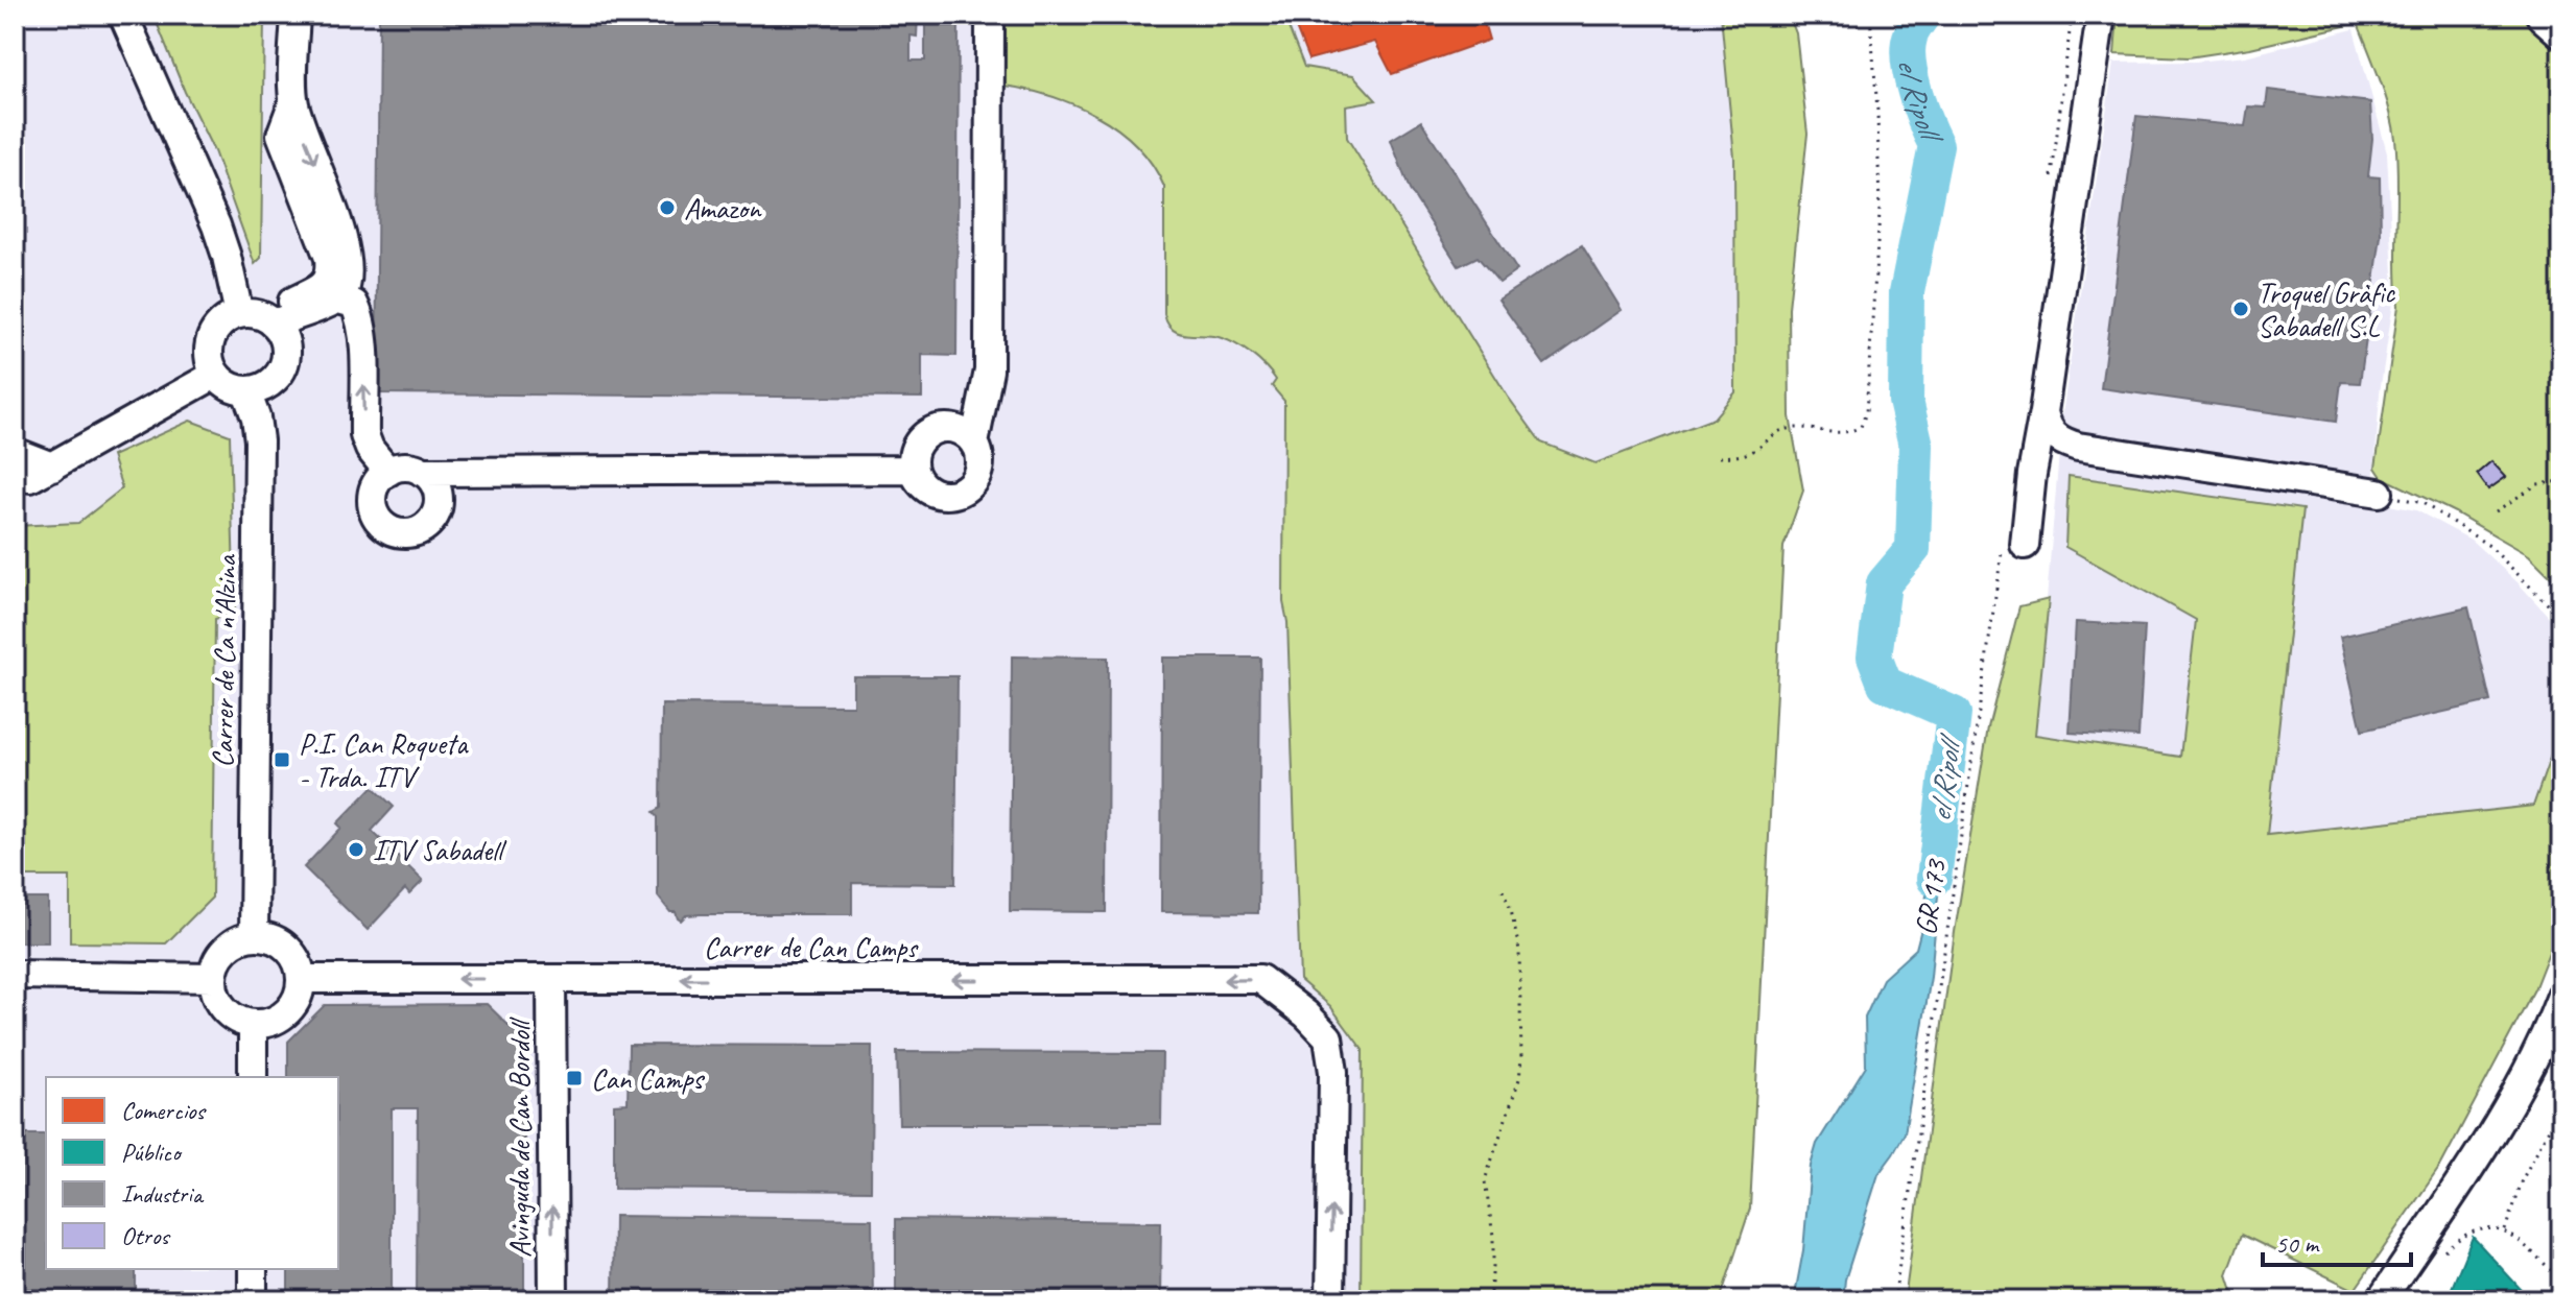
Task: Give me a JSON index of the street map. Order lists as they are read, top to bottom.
{
  "streets": {
    "street": ["Carrer de Ca n'Alzina", "Carrer de Can Camps", "Avinguda de Can Bordoll"],
    "path": ["GR 173"]
  },
  "crossings": [
    ["Carrer de Ca n'Alzina", "Carrer de Can Camps"],
    ["Carrer de Can Camps", "Avinguda de Can Bordoll"]
  ],
  "one_way": ["Carrer de Can Camps", "Avinguda de Can Bordoll"],
  "water": ["el Ripoll"],
  "places": {
    "other": ["Amazon", "Troquel Gràfic Sabadell S.L", "ITV Sabadell"],
    "transit": ["P.I. Can Roqueta - Trda. ITV", "Can Camps"]
  },
  "legend": [
    "Comercios",
    "Público",
    "Industria",
    "Otros"
  ],
  "scale_bar": "50 m"
}
